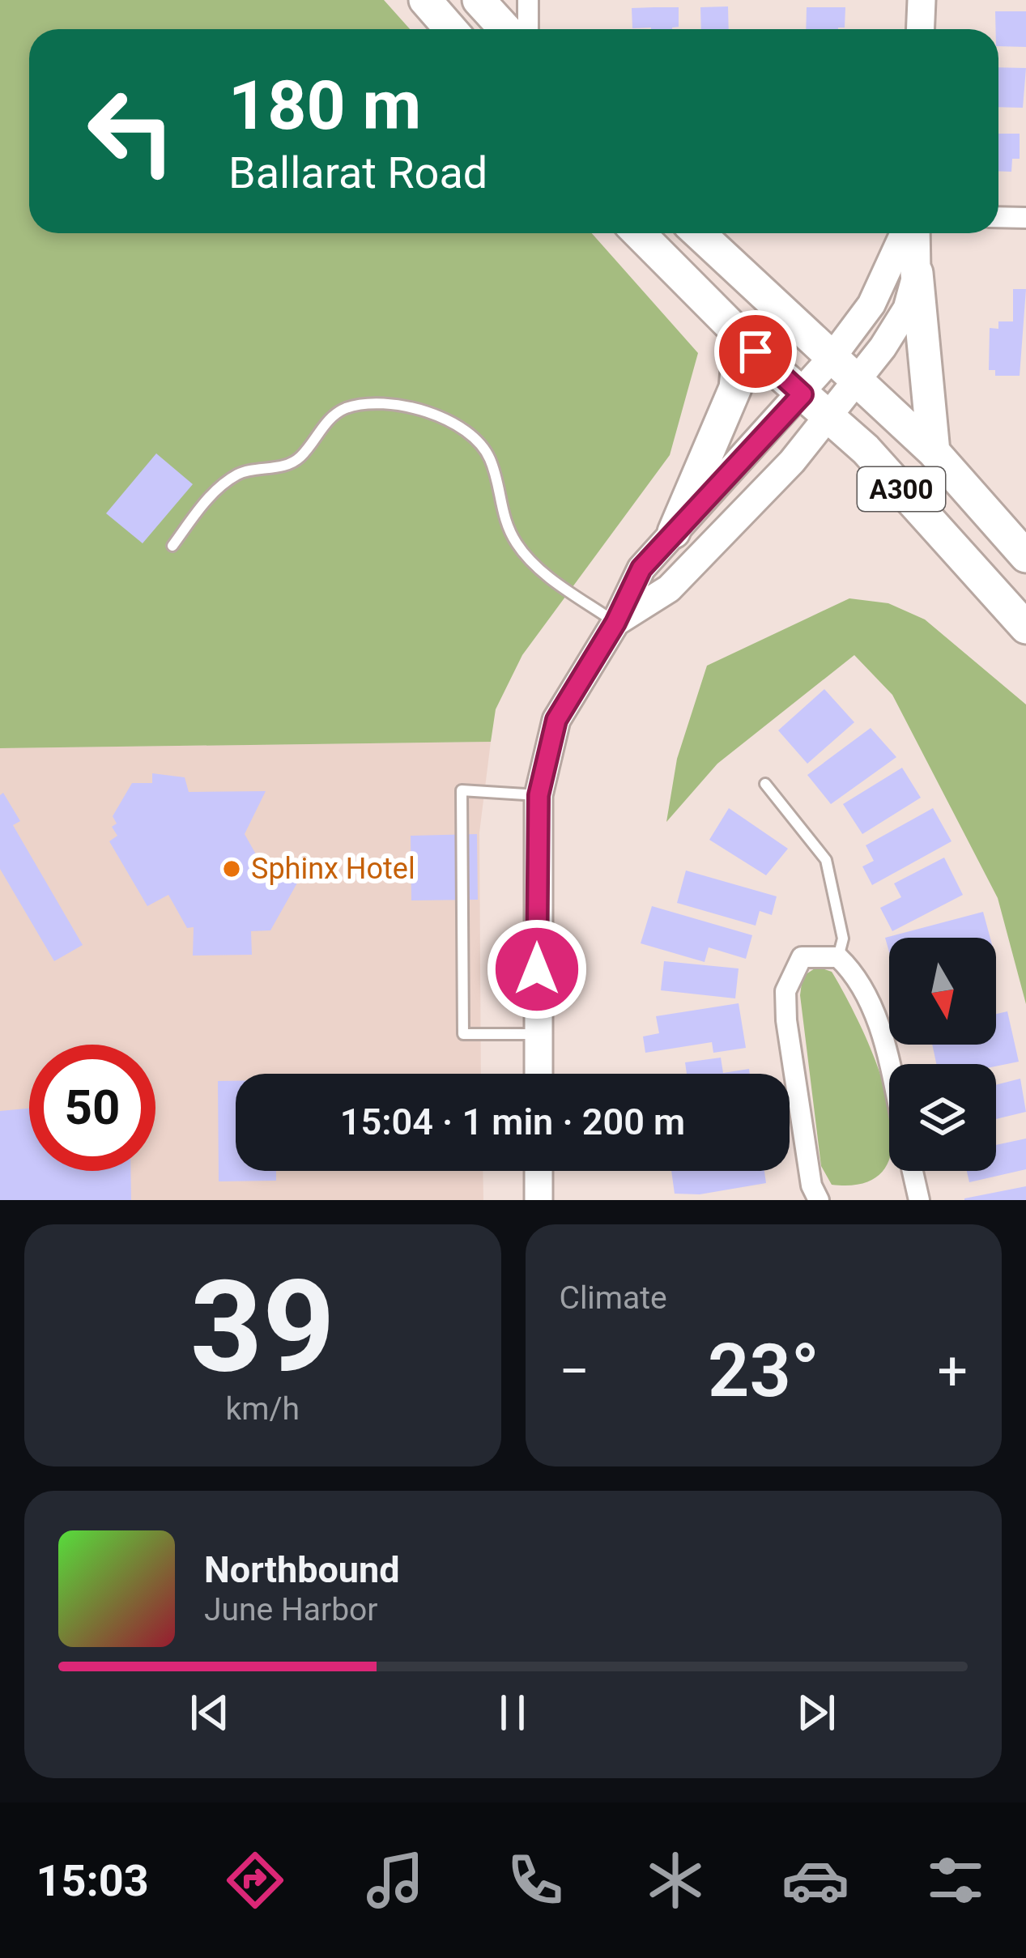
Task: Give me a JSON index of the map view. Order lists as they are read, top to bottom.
{
  "streets": {
    "highway": ["A300"]
  },
  "places": ["Sphinx Hotel"],
  "north": "bottom",
  "page": {
    "turn": ["180 m", "Ballarat Road"],
    "limit": "50",
    "trip": "15:04 · 1 min · 200 m",
    "tile": [
      ["39", "km/h"],
      "Climate"
    ],
    "heat": ["−", "23°", "+"],
    "song": ["Northbound", "June Harbor"],
    "tabs": "15:03"
  }
}
